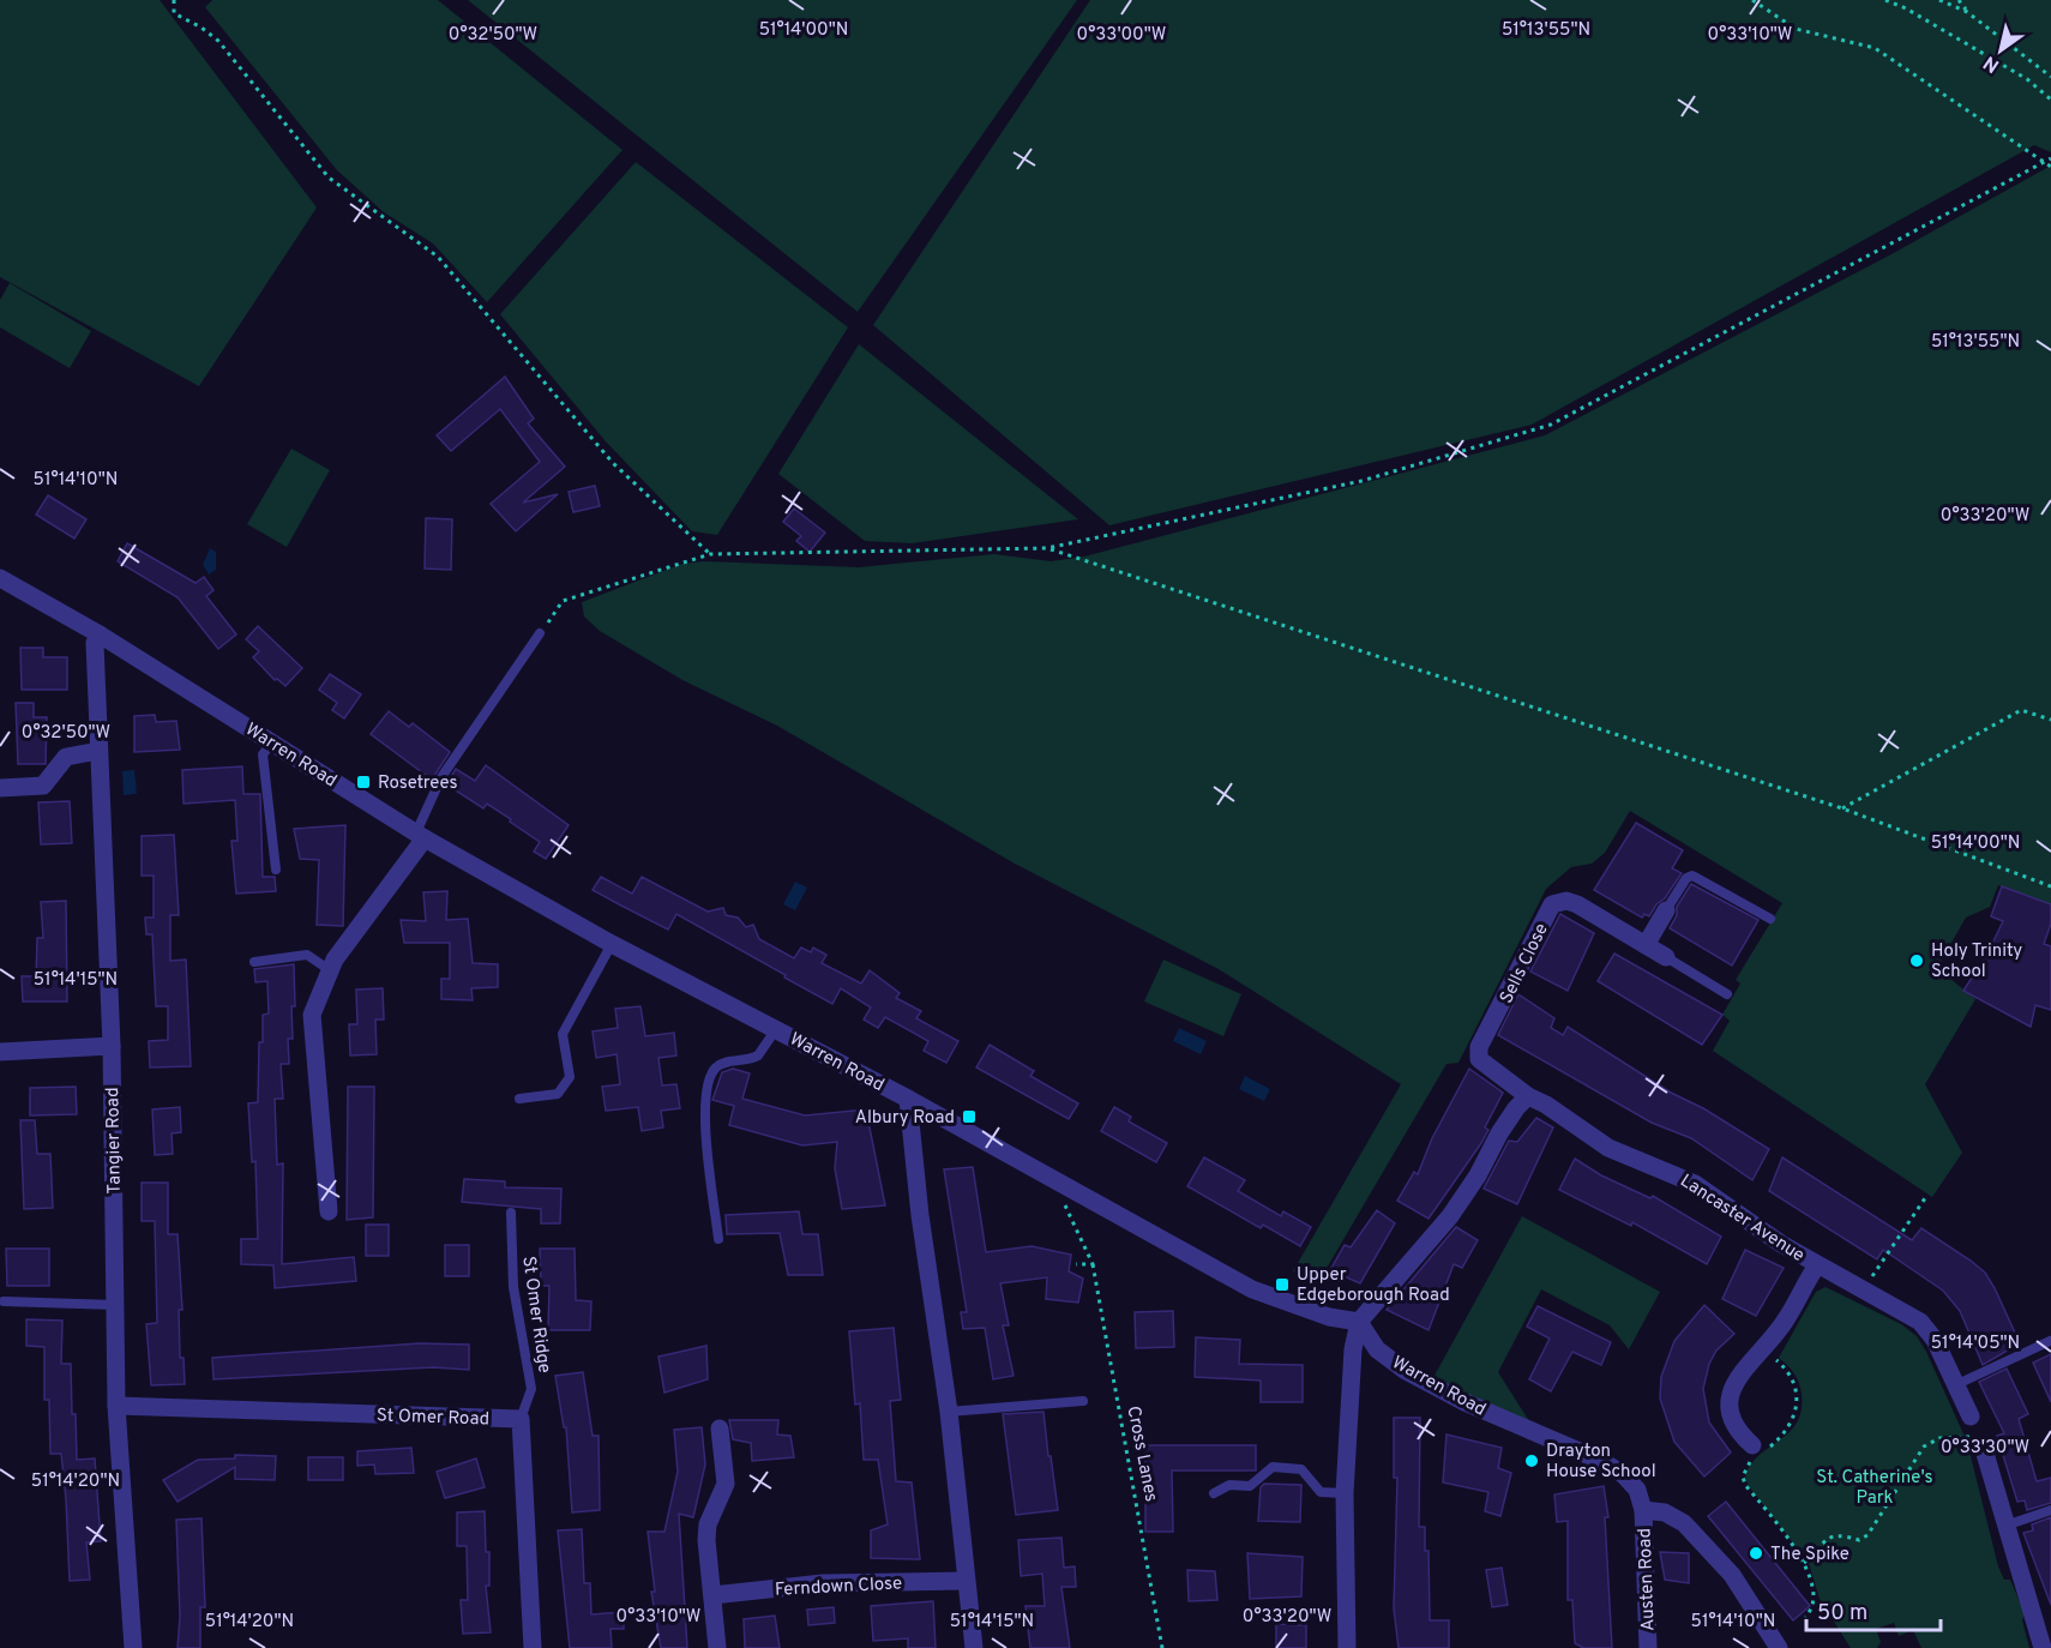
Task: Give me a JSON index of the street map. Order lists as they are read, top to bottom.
{
  "streets": {
    "street": [
      "Warren Road",
      "Sells Close",
      "Tangier Road",
      "Lancaster Avenue",
      "St Omer Road",
      "Austen Road",
      "Ferndown Close"
    ],
    "lane": ["St Omer Ridge"],
    "path": ["Cross Lanes"]
  },
  "crossings": [
    ["Warren Road", "Tangier Road"],
    ["Warren Road", "Cross Lanes"],
    ["Warren Road", "Austen Road"],
    ["Sells Close", "Lancaster Avenue"],
    ["Tangier Road", "St Omer Road"],
    ["St Omer Ridge", "St Omer Road"]
  ],
  "parks": ["St. Catherine's Park"],
  "places": {
    "transit": ["Rosetrees", "Albury Road", "Upper Edgeborough Road"],
    "other": ["Holy Trinity School", "Drayton House School", "The Spike"]
  },
  "scale_bar": "50 m",
  "north": "bottom left",
  "coordinates": [
    "51°14'00\"N",
    "51°13'55\"N",
    "0°32'50\"W",
    "0°33'00\"W",
    "0°33'10\"W",
    "51°14'10\"N",
    "0°33'20\"W",
    "51°14'15\"N",
    "51°14'05\"N",
    "0°33'30\"W",
    "51°14'20\"N"
  ]
}
